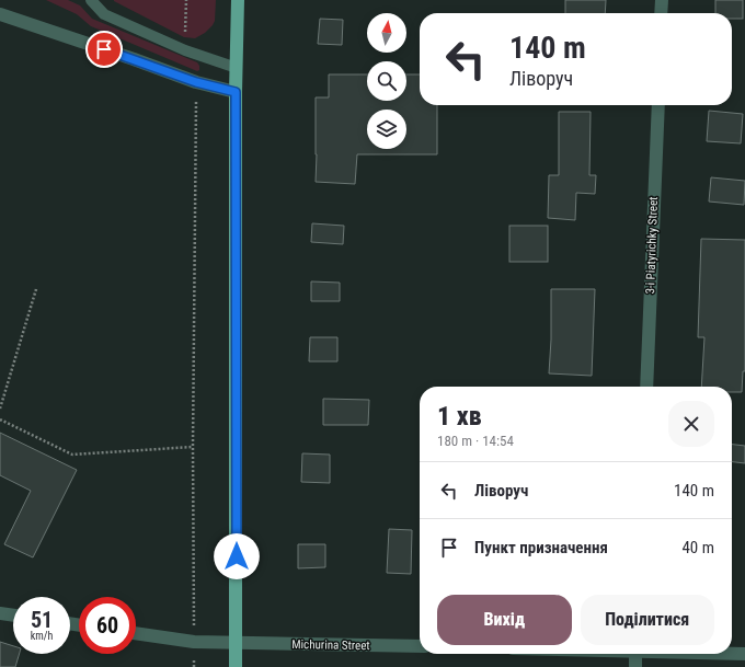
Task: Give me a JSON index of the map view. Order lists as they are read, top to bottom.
{
  "streets": {
    "street": ["3-i Piatyrichky Street", "Michurina Street"]
  },
  "north": "top",
  "page": {
    "turn": ["140 m", "Ліворуч"],
    "heading": ["1 хв", "180 m · 14:54"],
    "list": [
      {
        "name": "Ліворуч",
        "value": "140 m"
      },
      {
        "name": "Пункт призначення",
        "value": "40 m"
      }
    ],
    "buttons": ["Вихід", "Поділитися"],
    "speed": "51 km/h",
    "limit": "60"
  }
}
